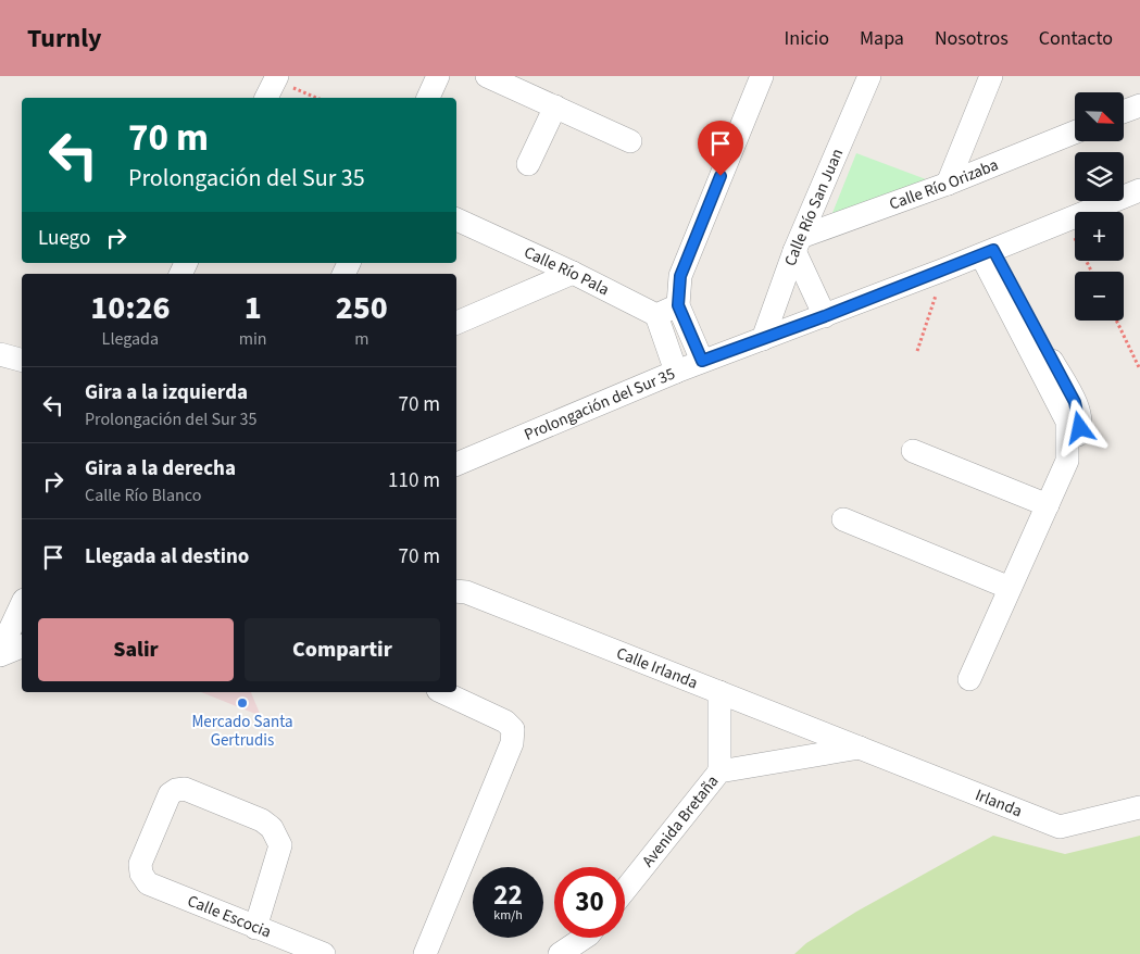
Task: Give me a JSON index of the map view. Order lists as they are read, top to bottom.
{
  "streets": {
    "street": [
      "Calle Río Orizaba",
      "Calle Río San Juan",
      "Calle Río Pala",
      "Prolongación del Sur 35",
      "Calle Irlanda",
      "Irlanda",
      "Avenida Bretaña",
      "Calle Escocia"
    ]
  },
  "crossings": [
    ["Calle Río Orizaba", "Calle Río San Juan"],
    ["Calle Río San Juan", "Prolongación del Sur 35"],
    ["Calle Irlanda", "Irlanda"],
    ["Calle Irlanda", "Avenida Bretaña"],
    ["Irlanda", "Avenida Bretaña"]
  ],
  "places": ["Mercado Santa Gertrudis"],
  "north": "bottom right",
  "page": {
    "header": "Turnly",
    "nav": [
      "Inicio",
      "Mapa",
      "Nosotros",
      "Contacto"
    ],
    "map_buttons": ["+", "−"],
    "turn": ["70 m", "Prolongación del Sur 35"],
    "then": "Luego",
    "eta": [
      "10:26",
      "Llegada",
      "1",
      "min",
      "250",
      "m"
    ],
    "list": [
      {
        "name": "Gira a la izquierda",
        "note": "Prolongación del Sur 35",
        "value": "70 m"
      },
      {
        "name": "Gira a la derecha",
        "note": "Calle Río Blanco",
        "value": "110 m"
      },
      {
        "name": "Llegada al destino",
        "value": "70 m"
      }
    ],
    "buttons": ["Salir", "Compartir"],
    "speed": "22 km/h",
    "limit": "30"
  }
}
